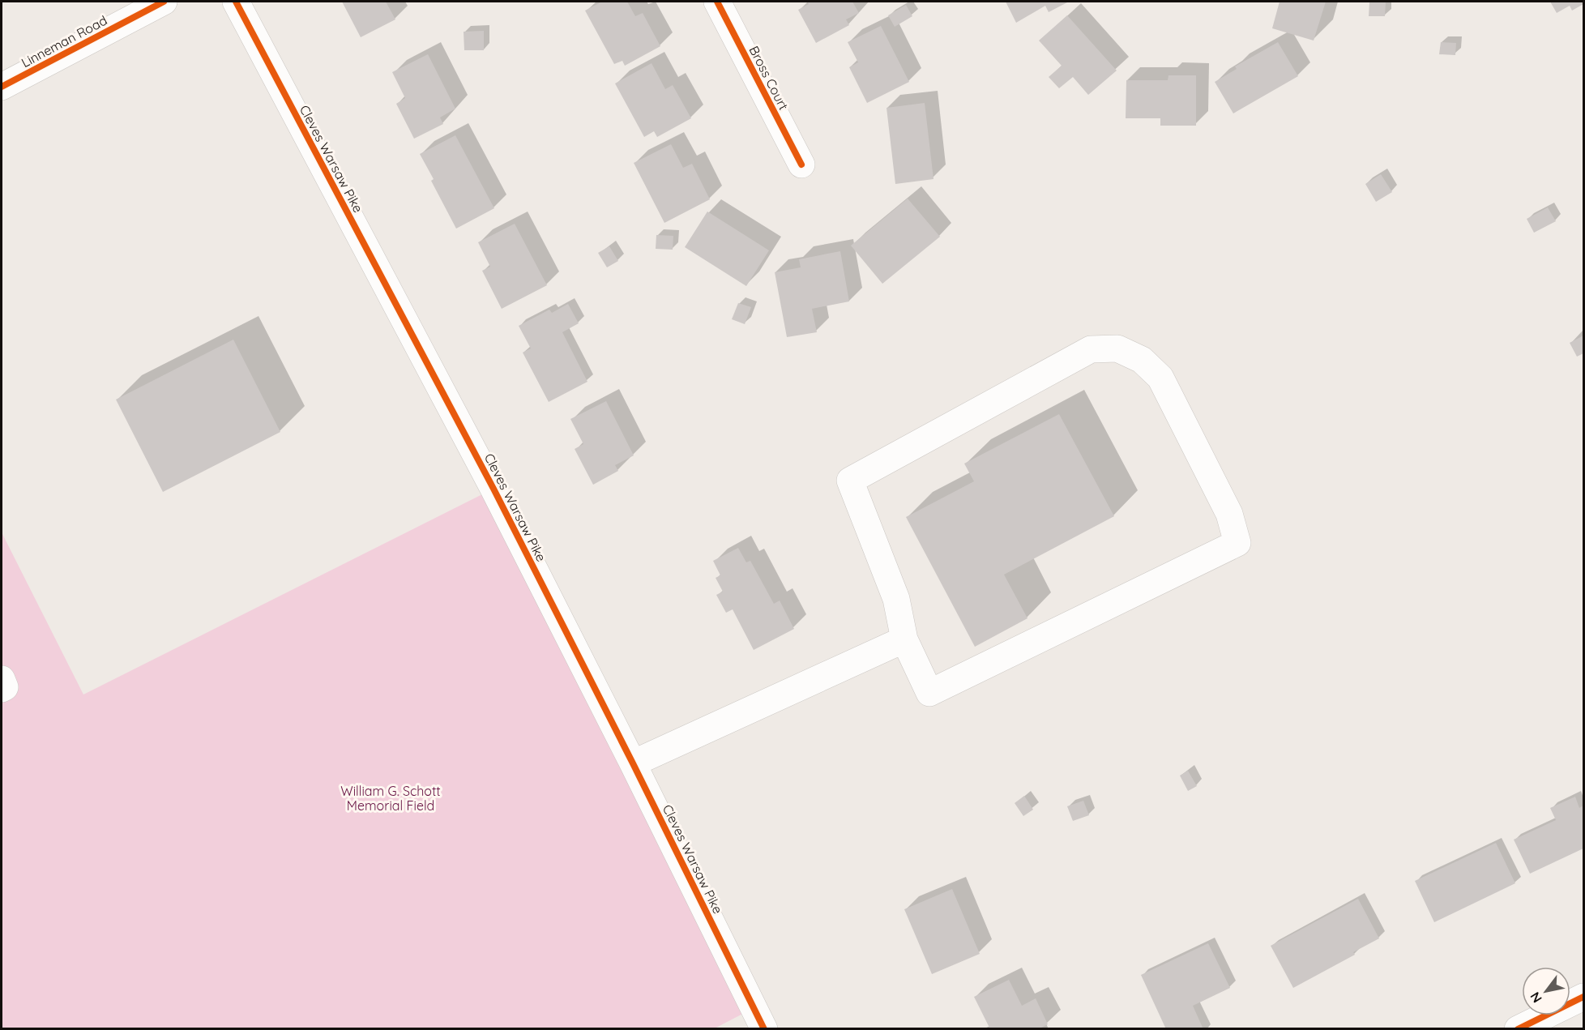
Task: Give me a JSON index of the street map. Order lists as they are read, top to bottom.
{
  "streets": {
    "street": ["Linneman Road", "Bross Court", "Cleves Warsaw Pike"]
  },
  "parks": ["William G. Schott Memorial Field"],
  "north": "bottom left"
}
